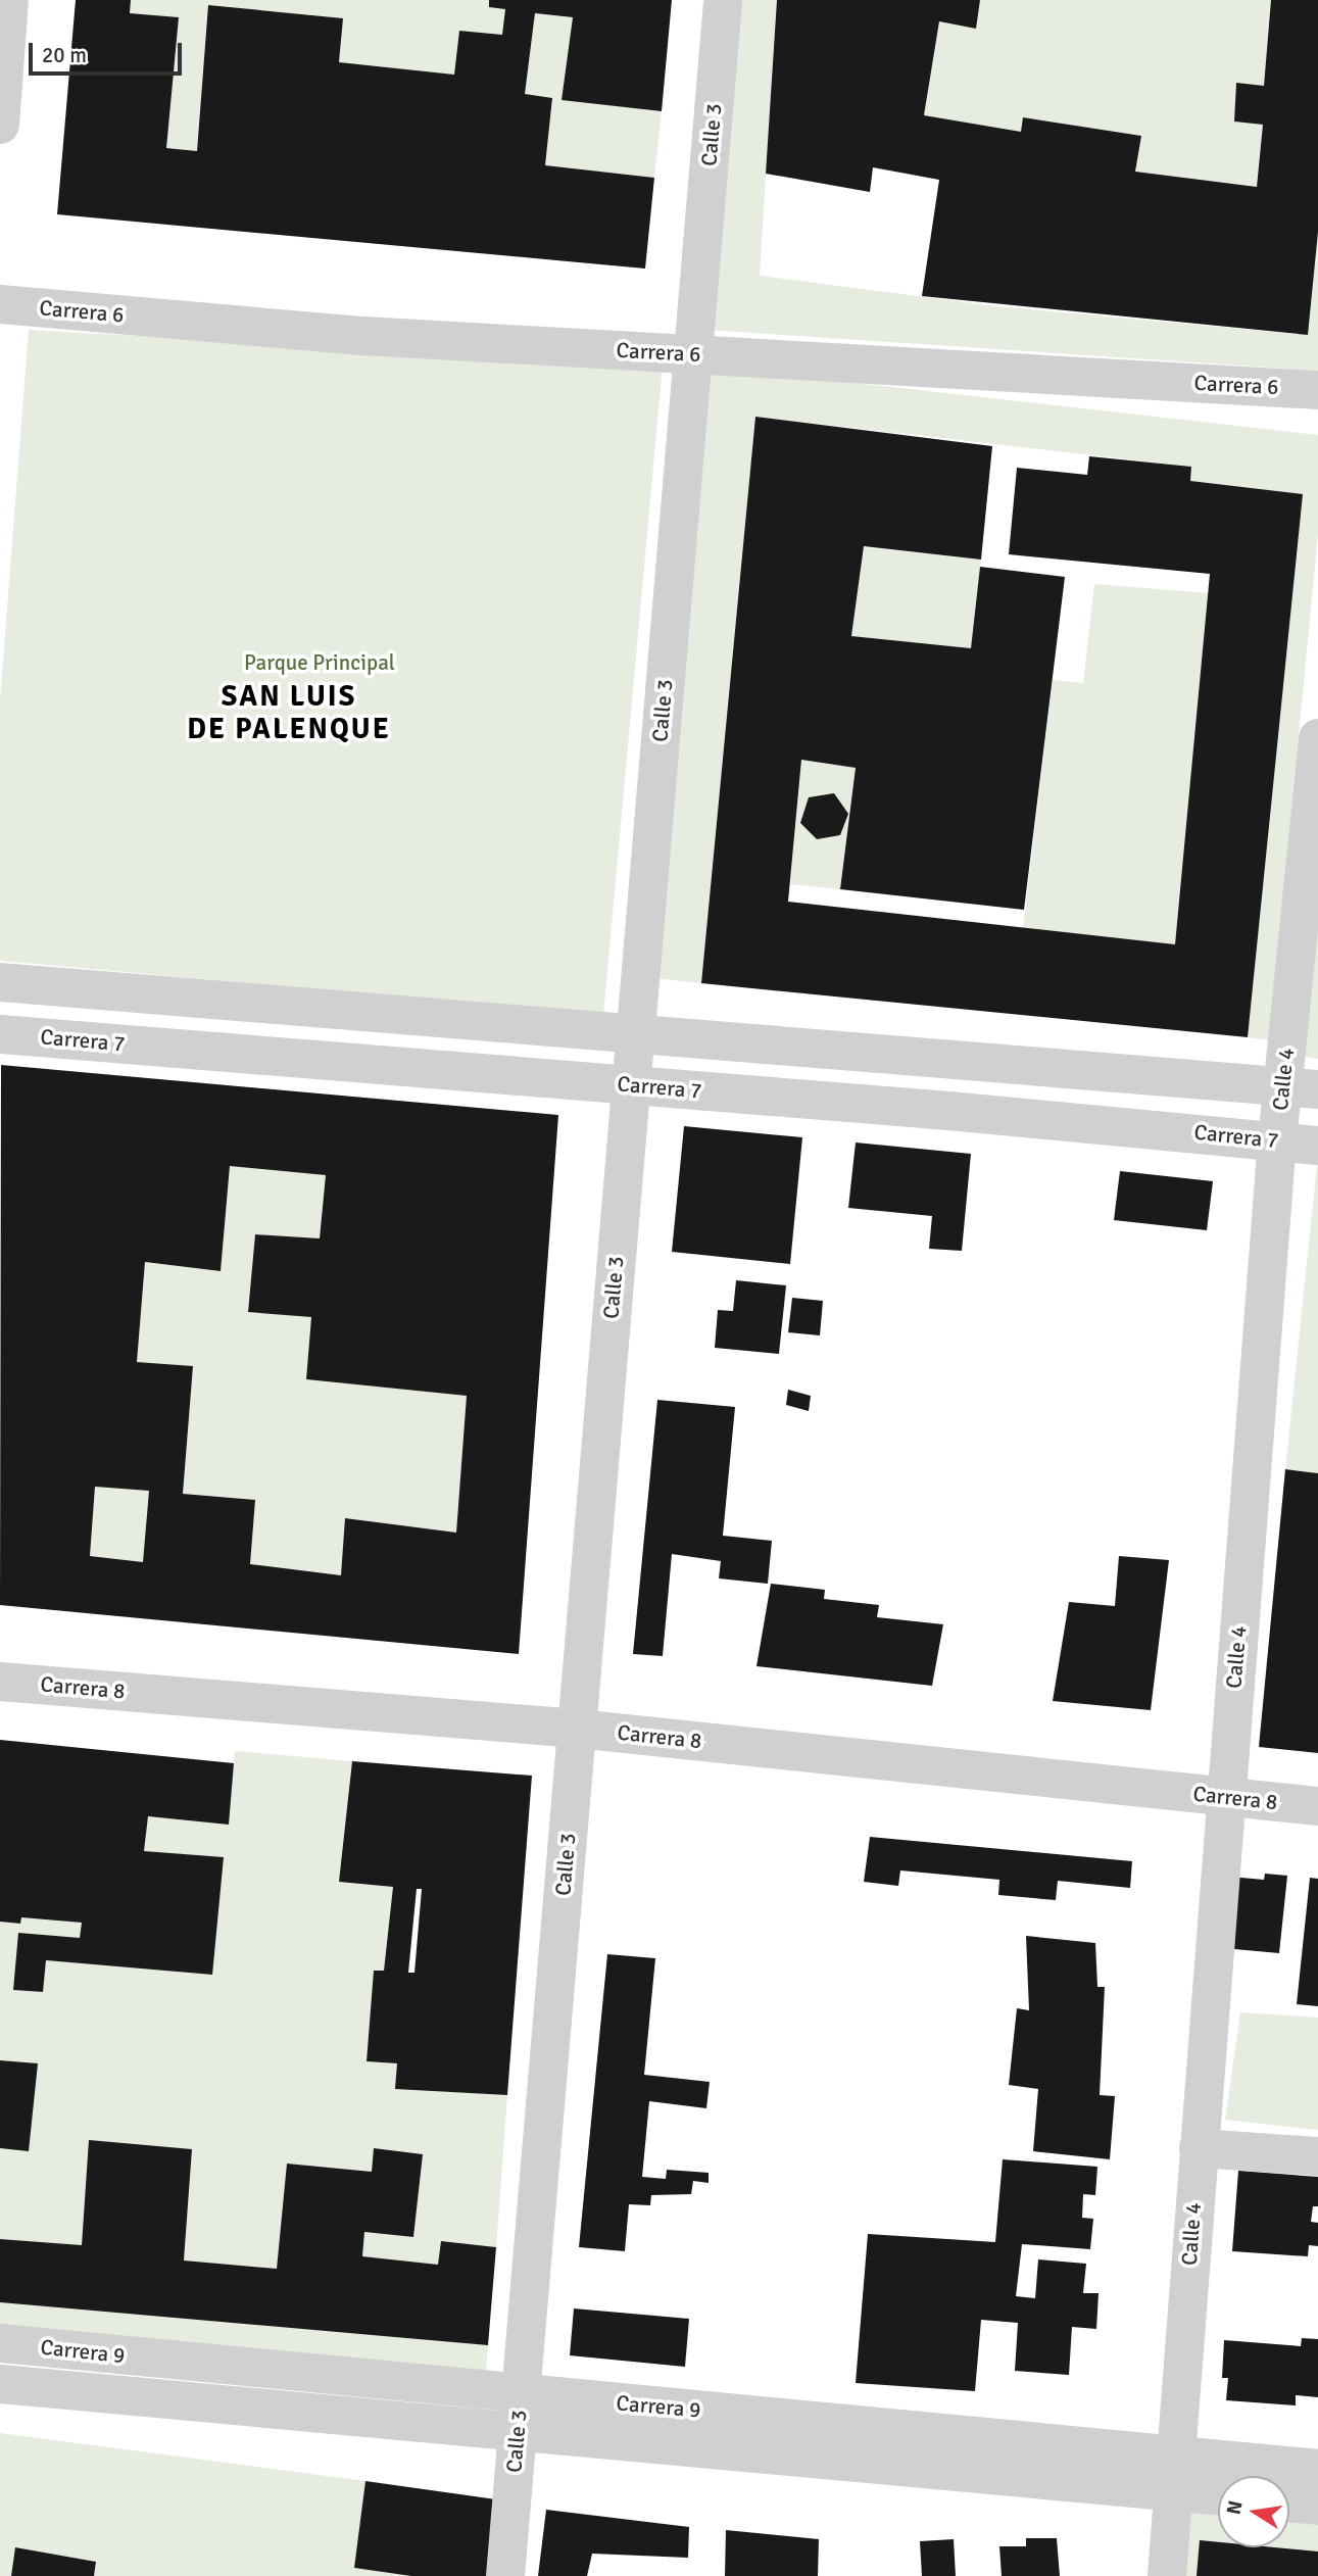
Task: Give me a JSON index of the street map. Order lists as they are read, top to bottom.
{
  "streets": {
    "street": [
      "Calle 3",
      "Carrera 6",
      "Carrera 7",
      "Calle 4",
      "Carrera 8",
      "Carrera 9"
    ]
  },
  "crossings": [
    ["Calle 3", "Carrera 6"],
    ["Calle 3", "Carrera 7"],
    ["Calle 3", "Carrera 8"],
    ["Calle 3", "Carrera 9"],
    ["Carrera 7", "Calle 4"],
    ["Calle 4", "Carrera 8"],
    ["Calle 4", "Carrera 9"]
  ],
  "districts": ["SAN LUIS DE PALENQUE"],
  "parks": ["Parque Principal"],
  "scale_bar": "20 m",
  "north": "left"
}
